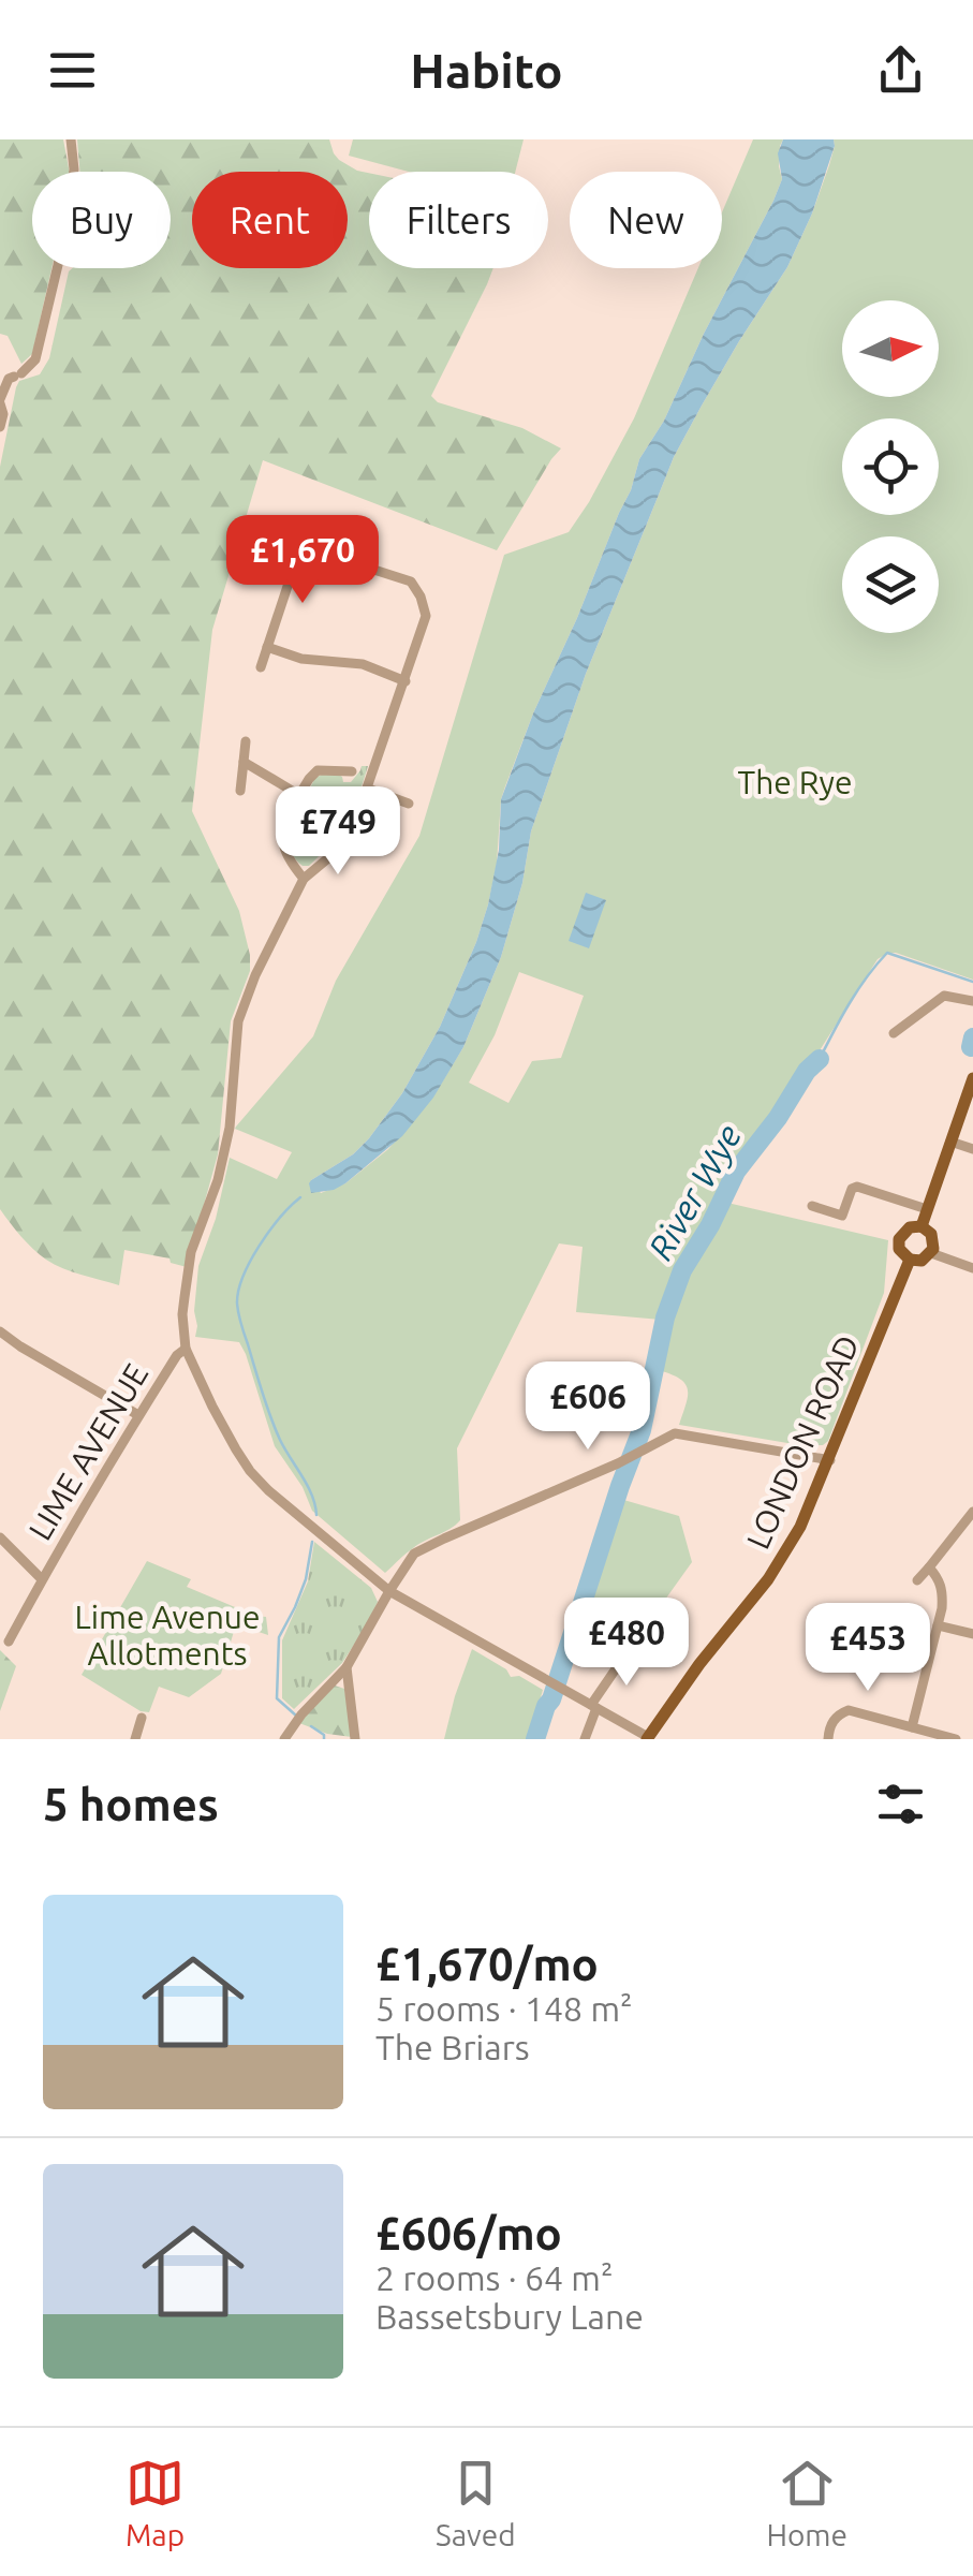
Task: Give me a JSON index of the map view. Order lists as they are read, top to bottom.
{
  "streets": {
    "main road": ["LONDON ROAD"],
    "street": ["LIME AVENUE"]
  },
  "water": ["River Wye"],
  "parks": ["The Rye", "Lime Avenue Allotments"],
  "north": "right",
  "page": {
    "header": "Habito",
    "chip": [
      "Buy",
      "Rent",
      "Filters",
      "New"
    ],
    "price": [
      "£1,670",
      "£749",
      "£606",
      "£480",
      "£453"
    ],
    "heading": "5 homes",
    "list": [
      {
        "name": "£1,670/mo",
        "note": "5 rooms · 148 m² · The Briars"
      },
      {
        "name": "£606/mo",
        "note": "2 rooms · 64 m² · Bassetsbury Lane"
      }
    ],
    "tabs": ["Map", "Saved", "Home"]
  }
}
